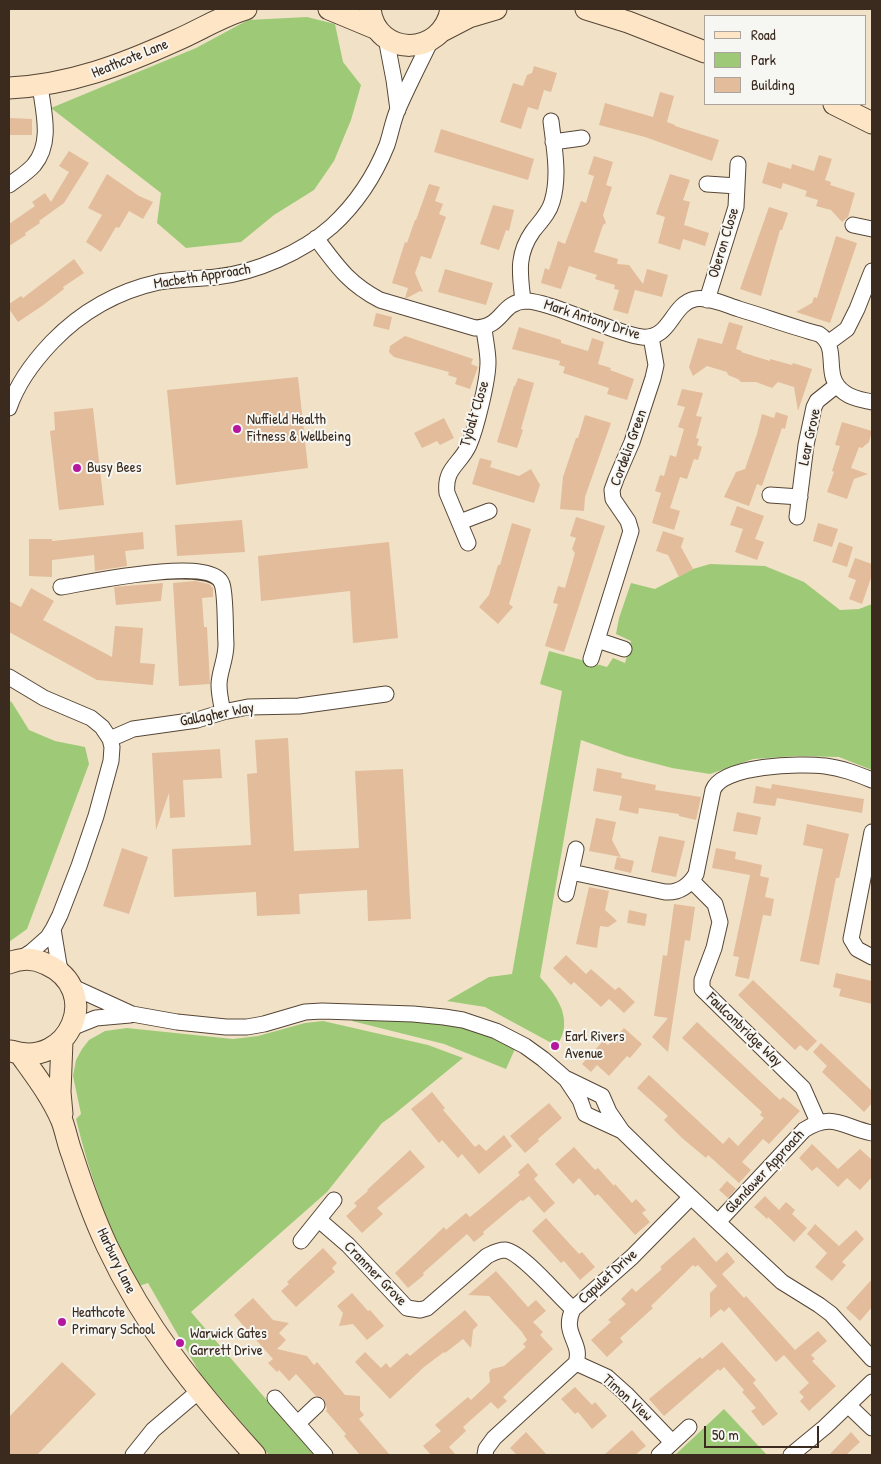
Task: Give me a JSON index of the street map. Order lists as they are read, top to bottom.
{
  "streets": {
    "street": [
      "Heathcote Lane",
      "Oberon Close",
      "Macbeth Approach",
      "Mark Antony Drive",
      "Tybalt Close",
      "Lear Grove",
      "Cordelia Green",
      "Gallagher Way",
      "Faulconbridge Way",
      "Glendower Approach",
      "Harbury Lane",
      "Cranmer Grove",
      "Capulet Drive",
      "Timon View"
    ]
  },
  "crossings": [
    ["Oberon Close", "Mark Antony Drive"],
    ["Mark Antony Drive", "Tybalt Close"],
    ["Mark Antony Drive", "Cordelia Green"],
    ["Faulconbridge Way", "Glendower Approach"],
    ["Cranmer Grove", "Capulet Drive"],
    ["Capulet Drive", "Timon View"]
  ],
  "places": [
    "Nuffield Health Fitness & Wellbeing",
    "Busy Bees",
    "Earl Rivers Avenue",
    "Heathcote Primary School",
    "Warwick Gates Garrett Drive"
  ],
  "legend": ["Road", "Park", "Building"],
  "scale_bar": "50 m"
}
